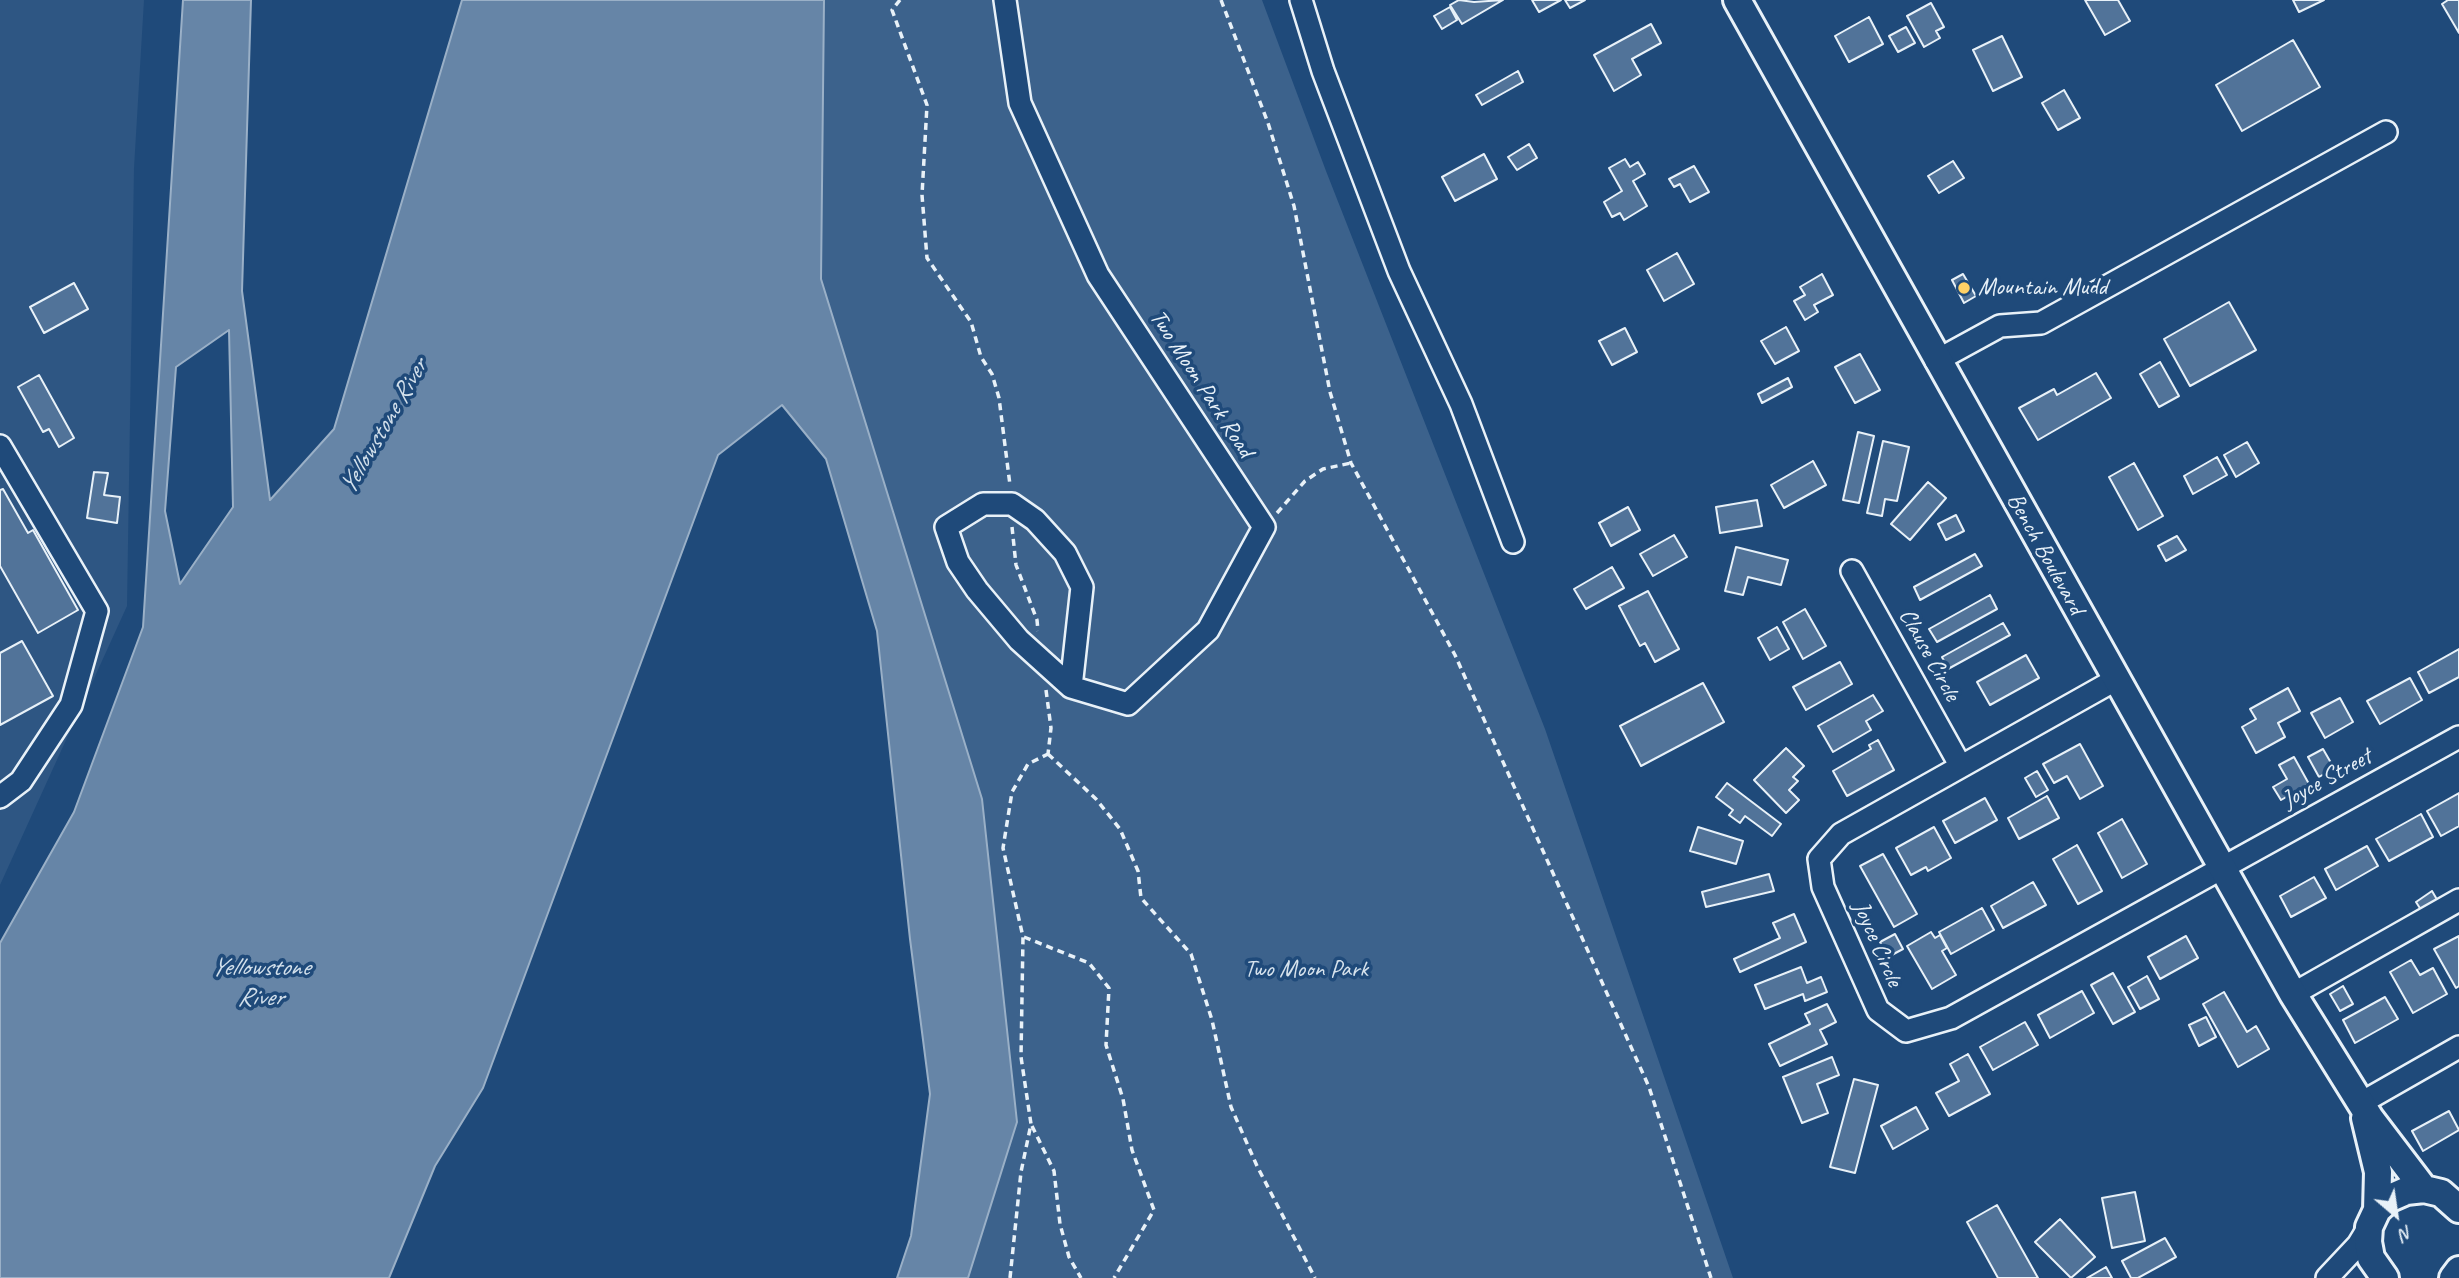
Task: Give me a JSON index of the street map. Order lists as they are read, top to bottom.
{
  "streets": {
    "main road": ["Bench Boulevard"],
    "street": [
      "Two Moon Park Road",
      "Clause Circle",
      "Joyce Street",
      "Joyce Circle"
    ]
  },
  "crossings": [
    ["Bench Boulevard", "Joyce Street"],
    ["Bench Boulevard", "Joyce Circle"],
    ["Clause Circle", "Joyce Circle"],
    ["Joyce Street", "Joyce Circle"]
  ],
  "water": ["Yellowstone River"],
  "parks": ["Two Moon Park"],
  "places": ["Mountain Mudd"],
  "north": "bottom right"
}
